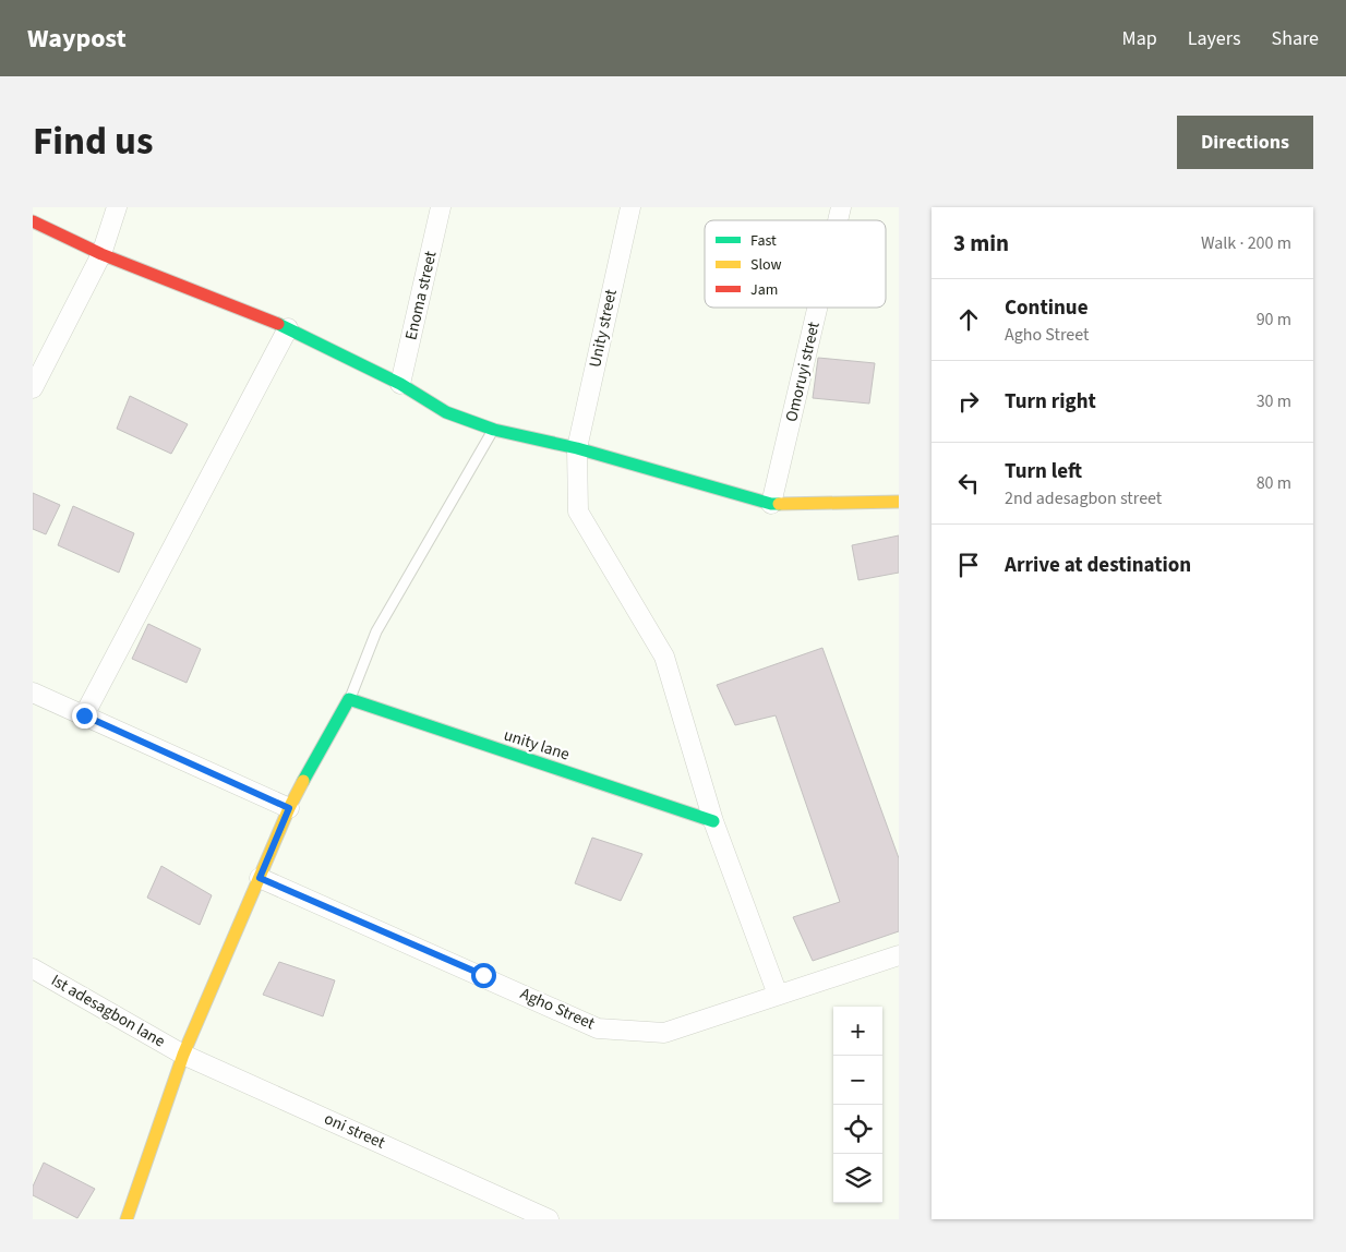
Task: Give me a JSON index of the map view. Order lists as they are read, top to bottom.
{
  "streets": {
    "street": [
      "Enoma street",
      "Unity street",
      "Omoruyi street",
      "unity lane",
      "Agho Street",
      "Ist adesagbon lane",
      "oni street"
    ]
  },
  "crossings": [
    ["Unity street", "unity lane"],
    ["Unity street", "Agho Street"],
    ["Ist adesagbon lane", "oni street"]
  ],
  "legend": ["Fast", "Slow", "Jam"],
  "page": {
    "header": "Waypost",
    "nav": ["Map", "Layers", "Share"],
    "title": "Find us",
    "buttons": "Directions",
    "heading": ["3 min", "Walk · 200 m"],
    "list": [
      ["Continue", "Agho Street", "90 m"],
      ["Turn right", "30 m"],
      ["Turn left", "2nd adesagbon street", "80 m"],
      "Arrive at destination"
    ],
    "map_buttons": ["+", "−"]
  }
}
